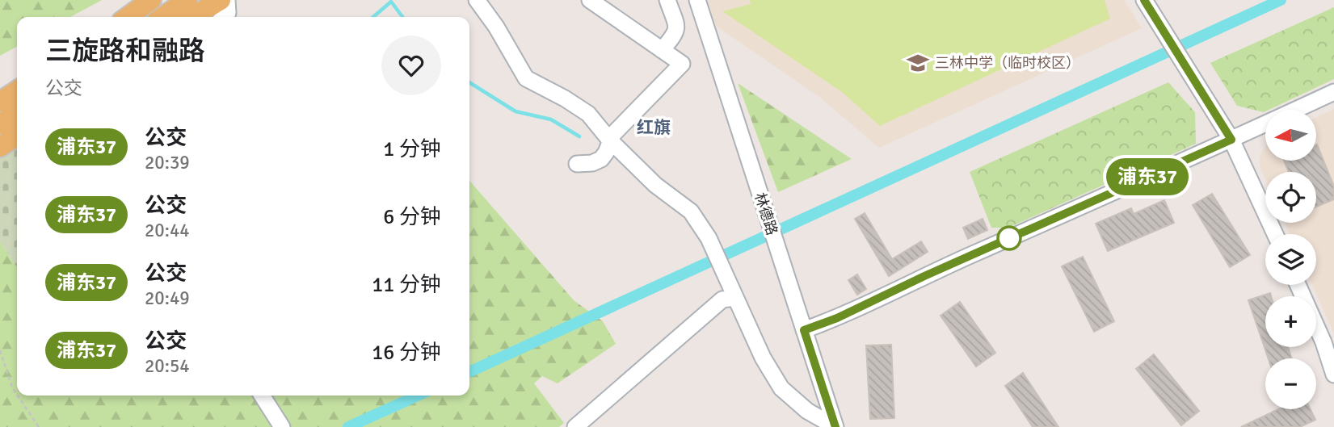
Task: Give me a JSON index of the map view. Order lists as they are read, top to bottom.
{
  "streets": {
    "street": ["林德路"]
  },
  "districts": ["红旗"],
  "places": {
    "school or university": ["三林中学（临时校区）"]
  },
  "lines": ["bus line 浦东37"],
  "north": "left",
  "page": {
    "on_map": "浦东37",
    "heading": ["三旋路和融路", "公交"],
    "map_buttons": ["+", "−"],
    "list": [
      {
        "mark": "浦东37",
        "name": "公交",
        "note": "20:39",
        "value": "1 分钟"
      },
      {
        "mark": "浦东37",
        "name": "公交",
        "note": "20:44",
        "value": "6 分钟"
      },
      {
        "mark": "浦东37",
        "name": "公交",
        "note": "20:49",
        "value": "11 分钟"
      },
      {
        "mark": "浦东37",
        "name": "公交",
        "note": "20:54",
        "value": "16 分钟"
      }
    ]
  }
}
